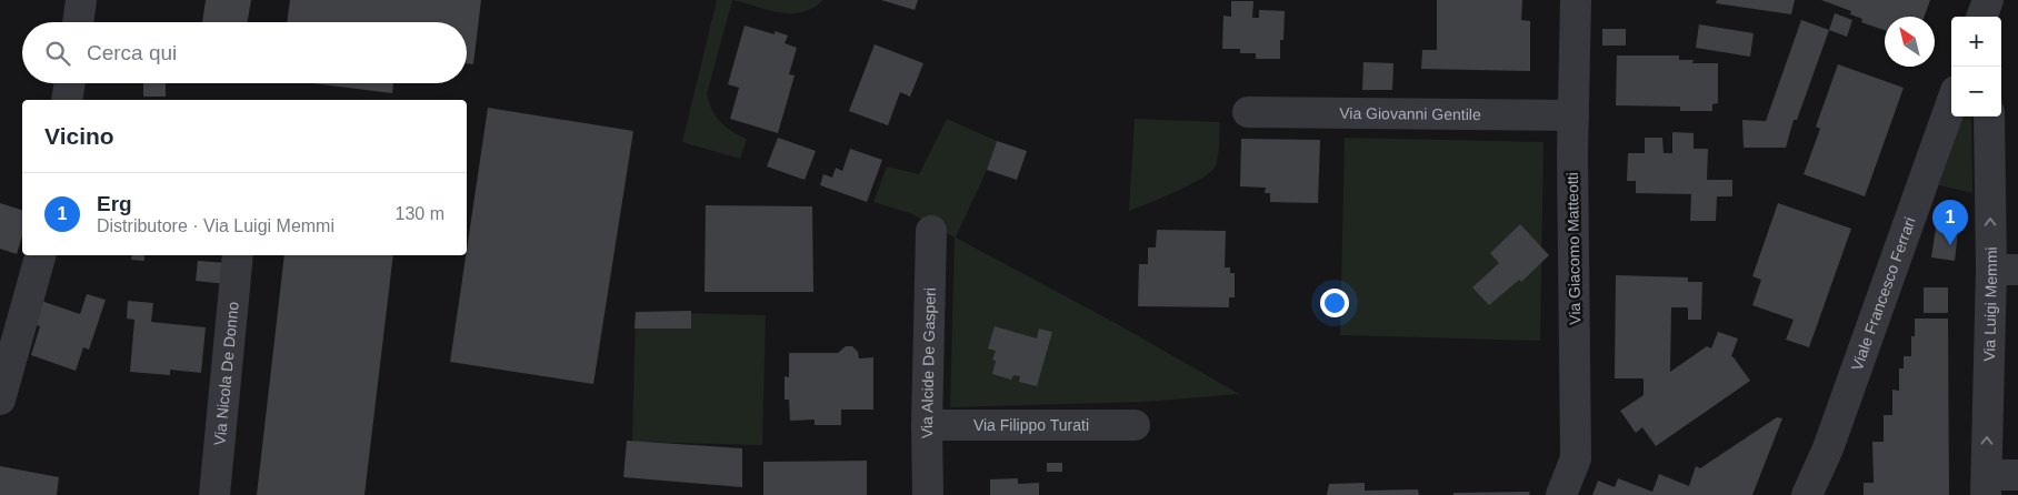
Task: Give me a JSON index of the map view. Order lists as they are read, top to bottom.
{
  "streets": {
    "street": [
      "Via Giovanni Gentile",
      "Via Giacomo Matteotti",
      "Viale Francesco Ferrari",
      "Via Luigi Memmi",
      "Via Alcide De Gasperi",
      "Via Nicola De Donno",
      "Via Filippo Turati"
    ]
  },
  "crossings": [
    ["Via Giovanni Gentile", "Via Giacomo Matteotti"],
    ["Via Alcide De Gasperi", "Via Filippo Turati"]
  ],
  "one_way": ["Via Luigi Memmi"],
  "north": "top left",
  "page": {
    "map_buttons": ["+", "−"],
    "search": "Cerca qui",
    "heading": "Vicino",
    "list": [
      {
        "mark": "1",
        "name": "Erg",
        "note": "Distributore · Via Luigi Memmi",
        "value": "130 m"
      }
    ],
    "pins": "1"
  }
}
